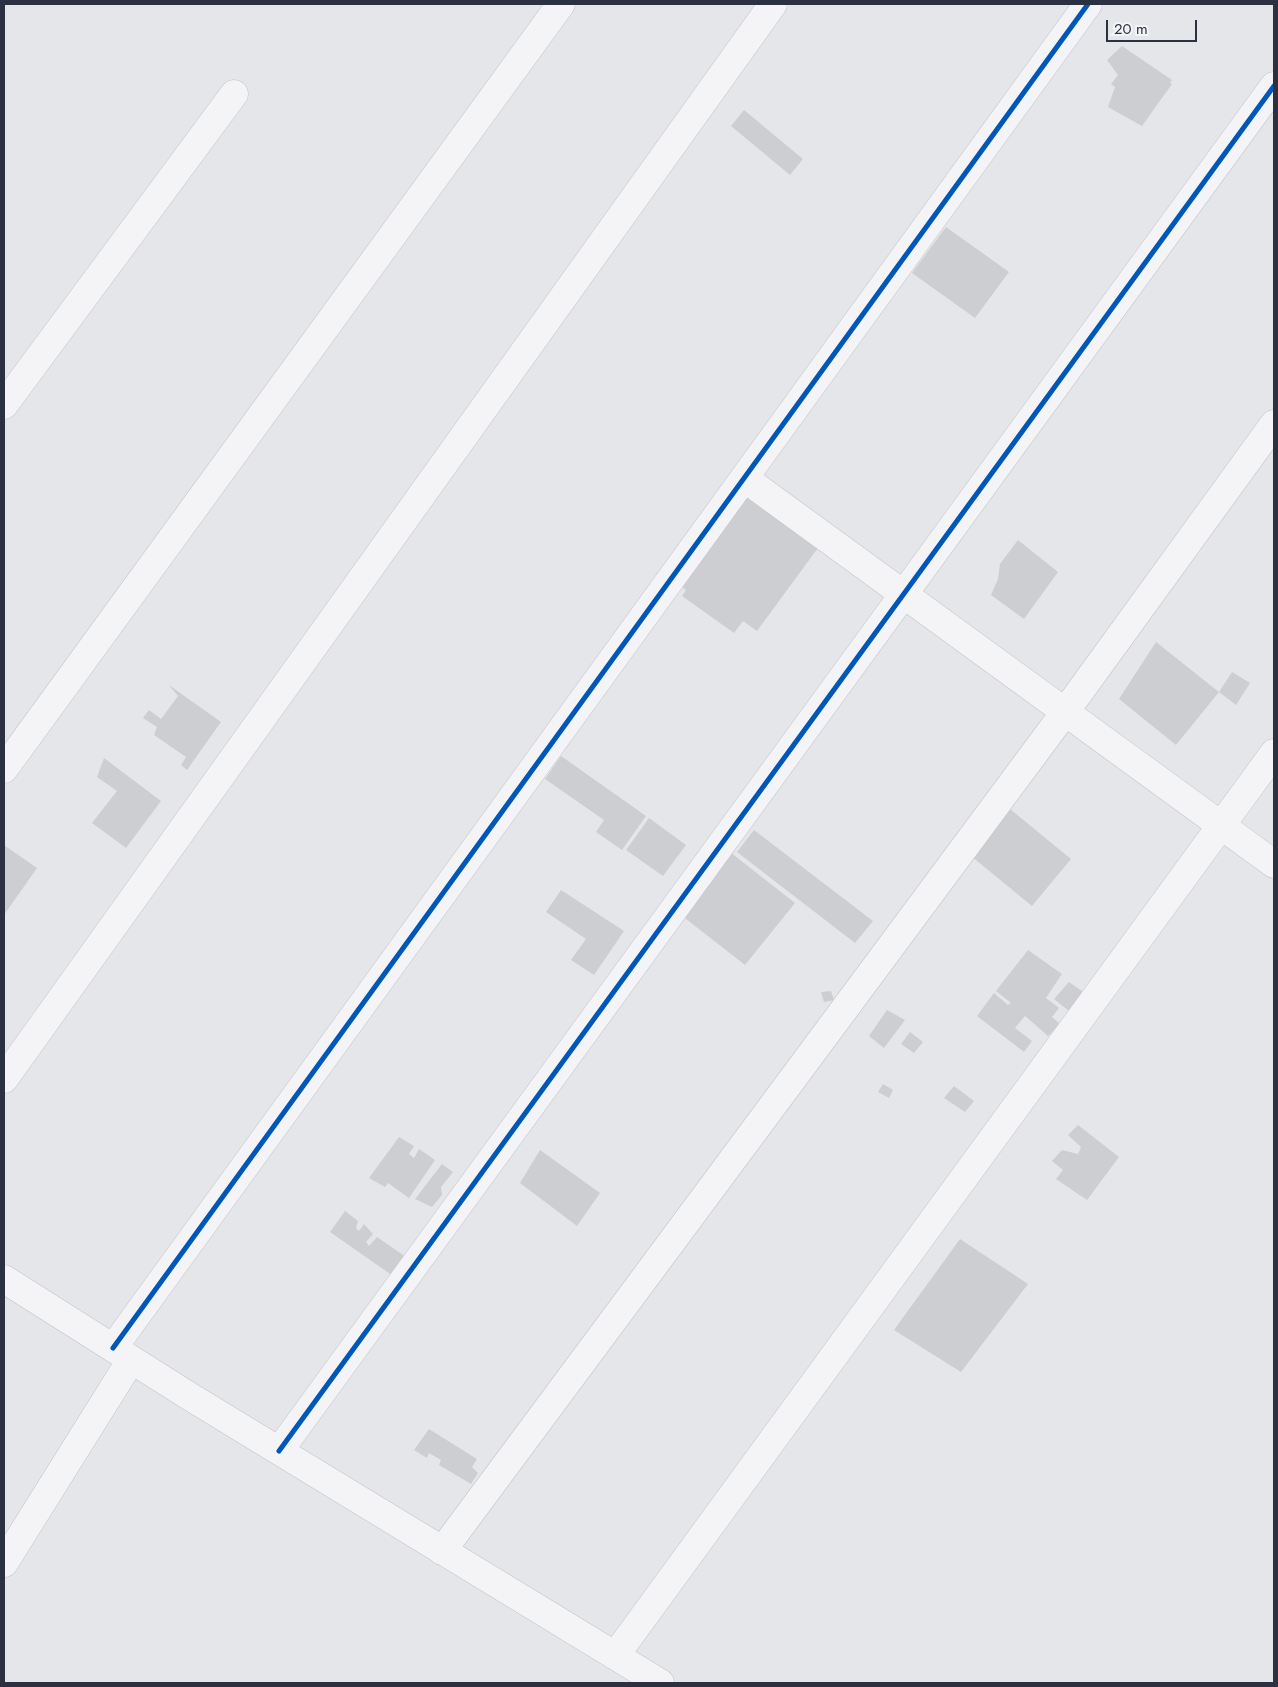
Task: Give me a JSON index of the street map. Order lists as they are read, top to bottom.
{
  "scale_bar": "20 m"
}
